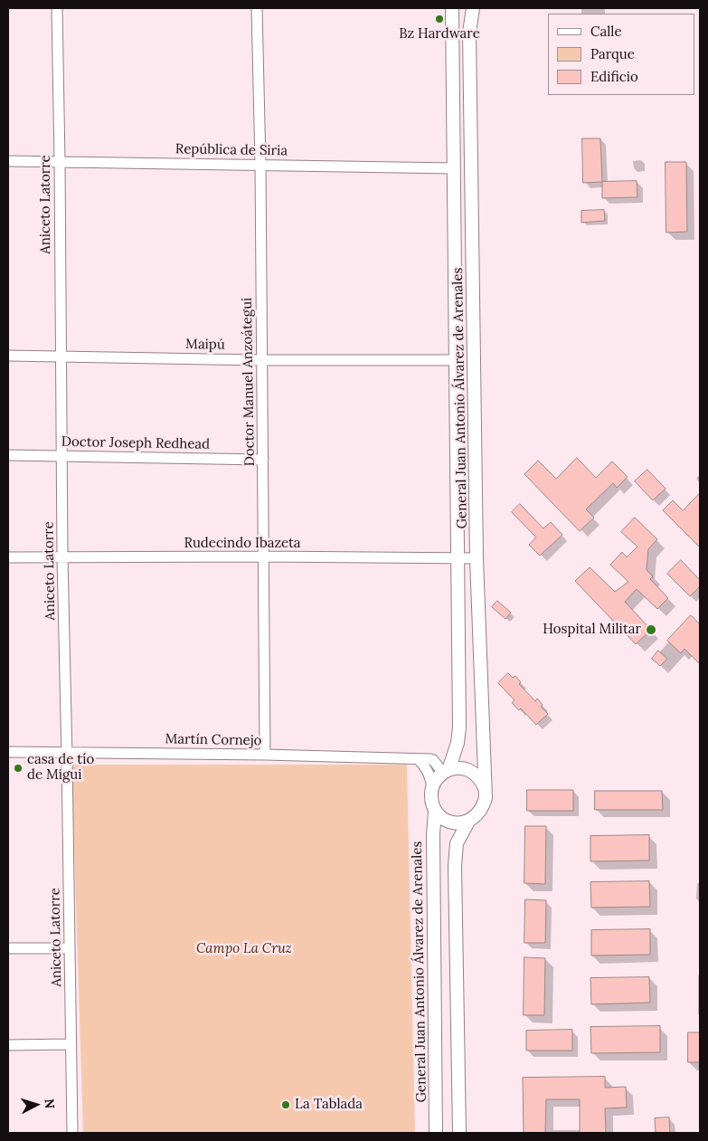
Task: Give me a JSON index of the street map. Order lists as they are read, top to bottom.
{
  "streets": {
    "main road": ["General Juan Antonio Álvarez de Arenales"],
    "street": [
      "República de Siria",
      "Aniceto Latorre",
      "Maipú",
      "Doctor Manuel Anzoátegui",
      "Doctor Joseph Redhead",
      "Rudecindo Ibazeta",
      "Martín Cornejo"
    ]
  },
  "crossings": [
    ["República de Siria", "Aniceto Latorre"],
    ["República de Siria", "Doctor Manuel Anzoátegui"],
    ["República de Siria", "General Juan Antonio Álvarez de Arenales"],
    ["Aniceto Latorre", "Maipú"],
    ["Aniceto Latorre", "Doctor Joseph Redhead"],
    ["Aniceto Latorre", "Rudecindo Ibazeta"],
    ["Aniceto Latorre", "Martín Cornejo"],
    ["Maipú", "Doctor Manuel Anzoátegui"],
    ["Maipú", "General Juan Antonio Álvarez de Arenales"],
    ["Doctor Manuel Anzoátegui", "Doctor Joseph Redhead"],
    ["Doctor Manuel Anzoátegui", "Rudecindo Ibazeta"],
    ["Doctor Manuel Anzoátegui", "Martín Cornejo"],
    ["General Juan Antonio Álvarez de Arenales", "Rudecindo Ibazeta"],
    ["General Juan Antonio Álvarez de Arenales", "Martín Cornejo"]
  ],
  "parks": ["Campo La Cruz"],
  "places": [
    "Bz Hardware",
    "Hospital Militar",
    "casa de tío de Migui",
    "La Tablada"
  ],
  "legend": ["Calle", "Parque", "Edificio"],
  "north": "right"
}
